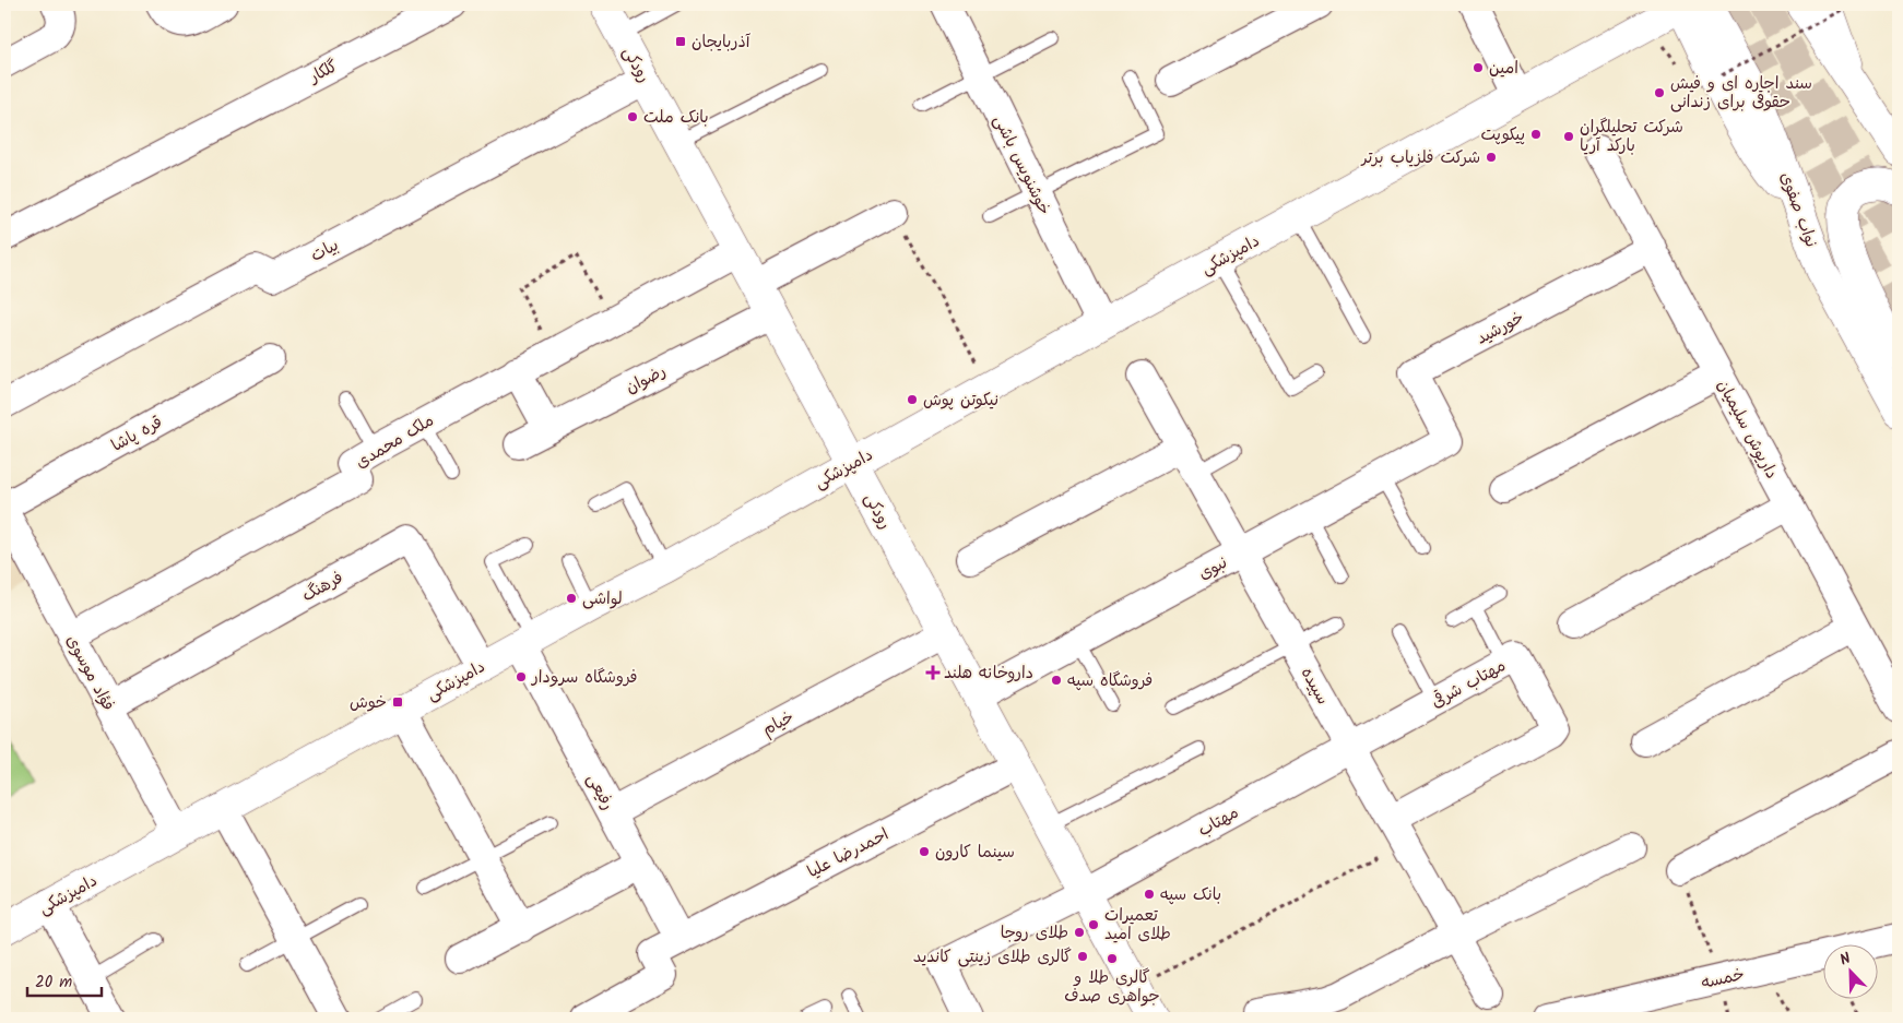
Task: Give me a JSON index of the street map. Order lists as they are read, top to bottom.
{
  "streets": {
    "main road": ["رودکی", "نواب صفوی", "دامپزشکی"],
    "street": [
      "گلکار",
      "خوشنویس باشی",
      "بیات",
      "خورشید",
      "رضوان",
      "داریوش سلیمیان",
      "قره پاشا",
      "ملک محمدی",
      "نبوی",
      "فرهنگ",
      "فؤاد موسوی",
      "مهتاب شرقی",
      "سپیده",
      "خیام",
      "رفیعی",
      "مهتاب",
      "احمدرضا علیا",
      "خمسه"
    ]
  },
  "crossings": [
    ["رودکی", "بیات"],
    ["رودکی", "دامپزشکی"],
    ["رودکی", "رضوان"],
    ["رودکی", "ملک محمدی"],
    ["رودکی", "نبوی"],
    ["رودکی", "خیام"],
    ["رودکی", "مهتاب"],
    ["رودکی", "احمدرضا علیا"],
    ["خوشنویس باشی", "دامپزشکی"],
    ["نواب صفوی", "دامپزشکی"],
    ["دامپزشکی", "فرهنگ"],
    ["دامپزشکی", "فؤاد موسوی"],
    ["دامپزشکی", "رفیعی"],
    ["خورشید", "داریوش سلیمیان"],
    ["خورشید", "نبوی"],
    ["ملک محمدی", "فؤاد موسوی"],
    ["نبوی", "سپیده"],
    ["فرهنگ", "فؤاد موسوی"],
    ["مهتاب شرقی", "سپیده"],
    ["مهتاب شرقی", "مهتاب"],
    ["سپیده", "مهتاب"],
    ["خیام", "رفیعی"],
    ["رفیعی", "احمدرضا علیا"]
  ],
  "places": {
    "transit": ["آذربایجان", "خوش"],
    "other": [
      "امین",
      "سند اجاره ای و فیش حقوقی برای زندانی",
      "بانک ملت",
      "پیکوپت",
      "شرکت تحلیلگران بارکد آریا",
      "شرکت فلزیاب برتر",
      "نیکوتن پوش",
      "لواشی",
      "فروشگاه سرودار",
      "فروشگاه سپه",
      "سینما کارون",
      "بانک سپه",
      "تعمیرات طلای امید",
      "طلای روجا",
      "گالری طلای زینتی کاندید",
      "گالری طلا و جواهری صدف"
    ],
    "health": ["داروخانه هلند"]
  },
  "scale_bar": "20 m",
  "north": "top left"
}
